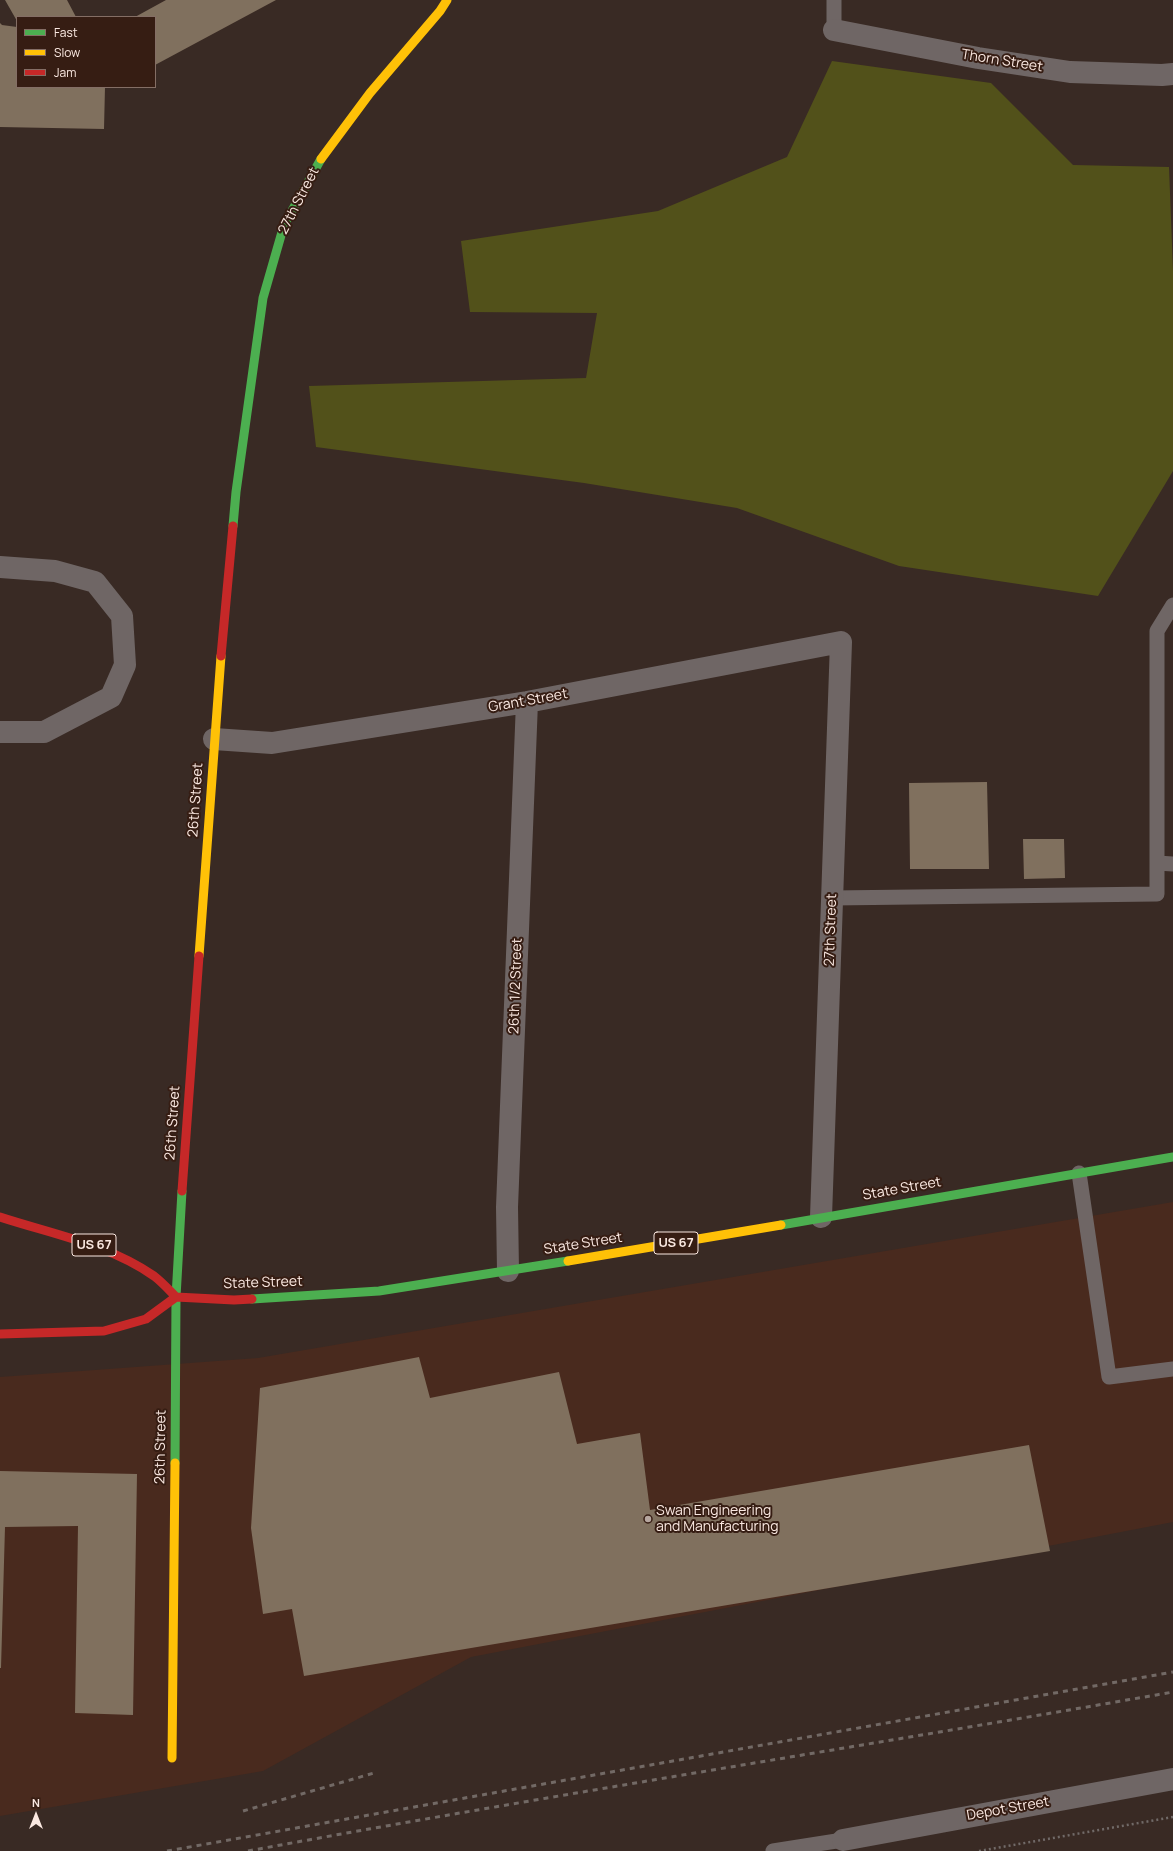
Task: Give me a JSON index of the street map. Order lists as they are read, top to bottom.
{
  "streets": {
    "street": [
      "Thorn Street",
      "27th Street",
      "Grant Street",
      "26th Street",
      "26th 1/2 Street",
      "State Street",
      "US 67",
      "Depot Street"
    ]
  },
  "crossings": [
    ["27th Street", "Grant Street"],
    ["27th Street", "26th Street"],
    ["27th Street", "State Street"],
    ["Grant Street", "26th Street"],
    ["Grant Street", "26th 1/2 Street"],
    ["26th Street", "State Street"],
    ["26th Street", "US 67"],
    ["26th 1/2 Street", "State Street"],
    ["State Street", "US 67"]
  ],
  "places": ["Swan Engineering and Manufacturing"],
  "legend": ["Fast", "Slow", "Jam"],
  "north": "top"
}
